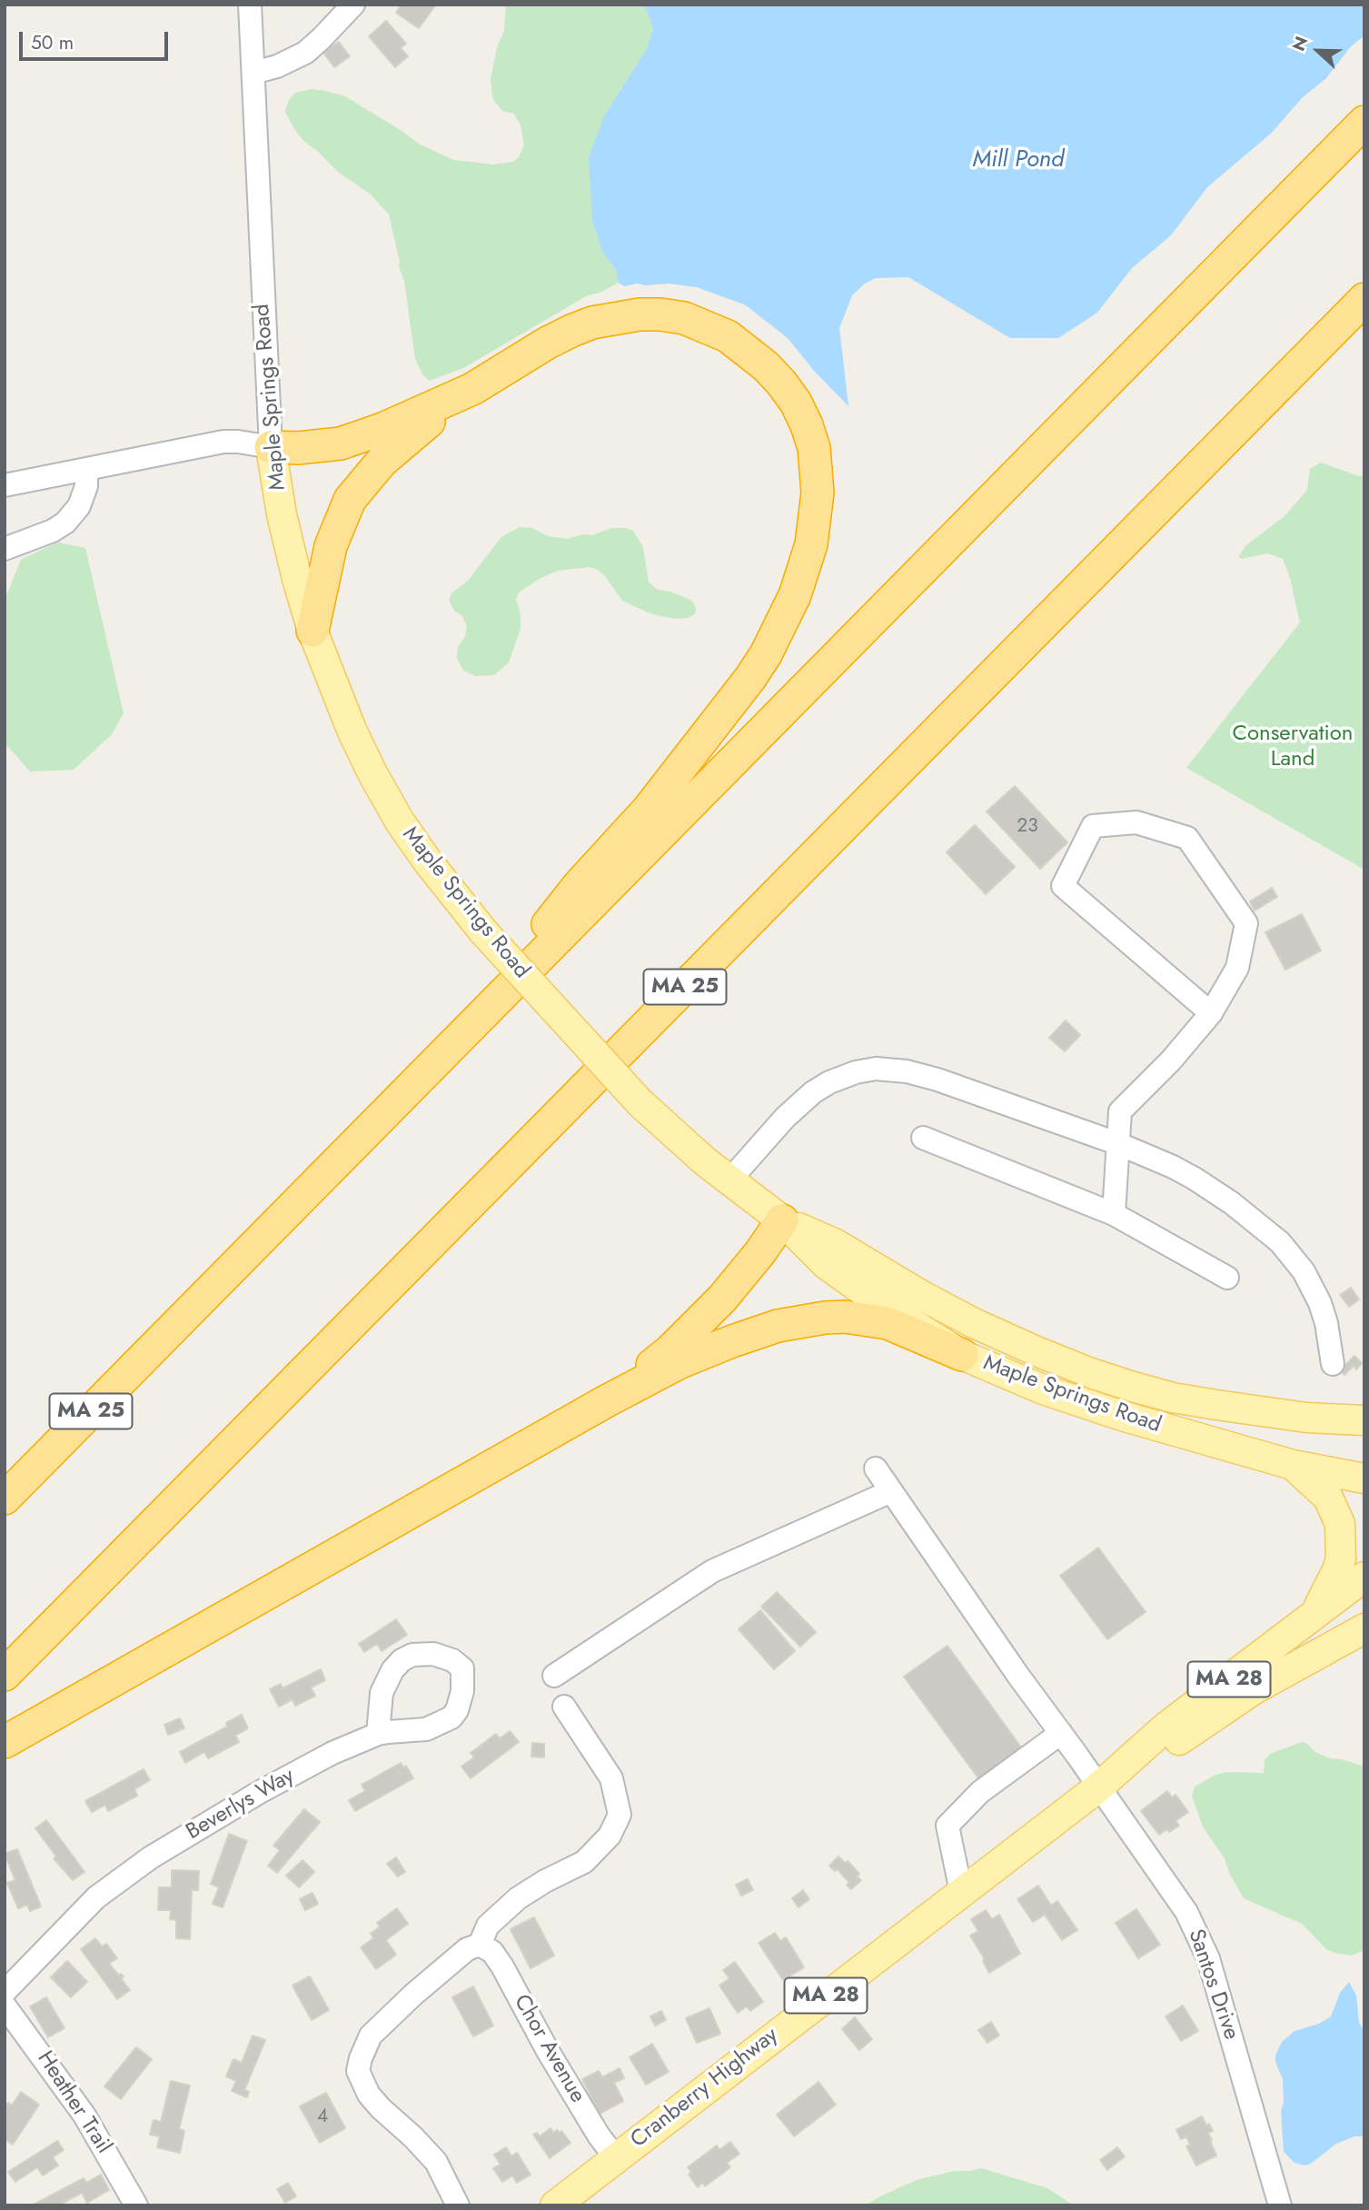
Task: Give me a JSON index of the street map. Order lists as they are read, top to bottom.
{
  "streets": {
    "highway": ["MA 25"],
    "main road": ["Maple Springs Road", "MA 28", "Cranberry Highway"],
    "street": [
      "Beverlys Way",
      "Santos Drive",
      "Chor Avenue",
      "Heather Trail"
    ]
  },
  "crossings": [
    ["Santos Drive", "Cranberry Highway"],
    ["Chor Avenue", "Cranberry Highway"]
  ],
  "water": ["Mill Pond"],
  "parks": ["Conservation Land"],
  "house_numbers": ["23", "4"],
  "scale_bar": "50 m",
  "north": "left"
}
